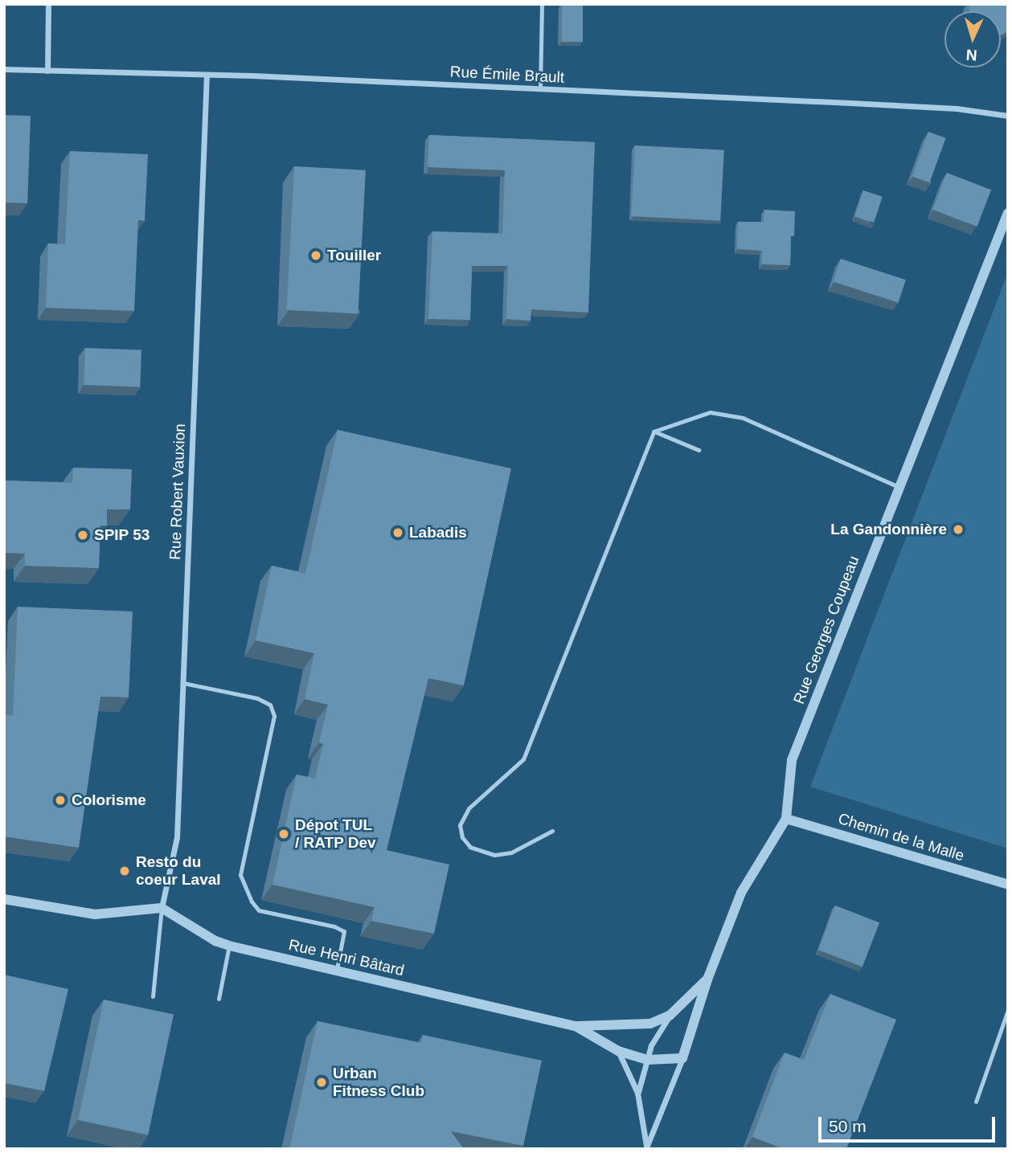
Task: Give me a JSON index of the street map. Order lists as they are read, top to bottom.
{
  "streets": {
    "street": [
      "Rue Émile Brault",
      "Rue Robert Vauxion",
      "Rue Georges Coupeau",
      "Chemin de la Malle",
      "Rue Henri Bâtard"
    ]
  },
  "crossings": [
    ["Rue Émile Brault", "Rue Robert Vauxion"],
    ["Rue Robert Vauxion", "Rue Henri Bâtard"],
    ["Rue Georges Coupeau", "Chemin de la Malle"],
    ["Rue Georges Coupeau", "Rue Henri Bâtard"]
  ],
  "places": [
    "Touiller",
    "La Gandonnière",
    "Labadis",
    "SPIP 53",
    "Colorisme",
    "Dépot TUL / RATP Dev",
    "Resto du coeur Laval",
    "Urban Fitness Club"
  ],
  "scale_bar": "50 m",
  "north": "bottom"
}
